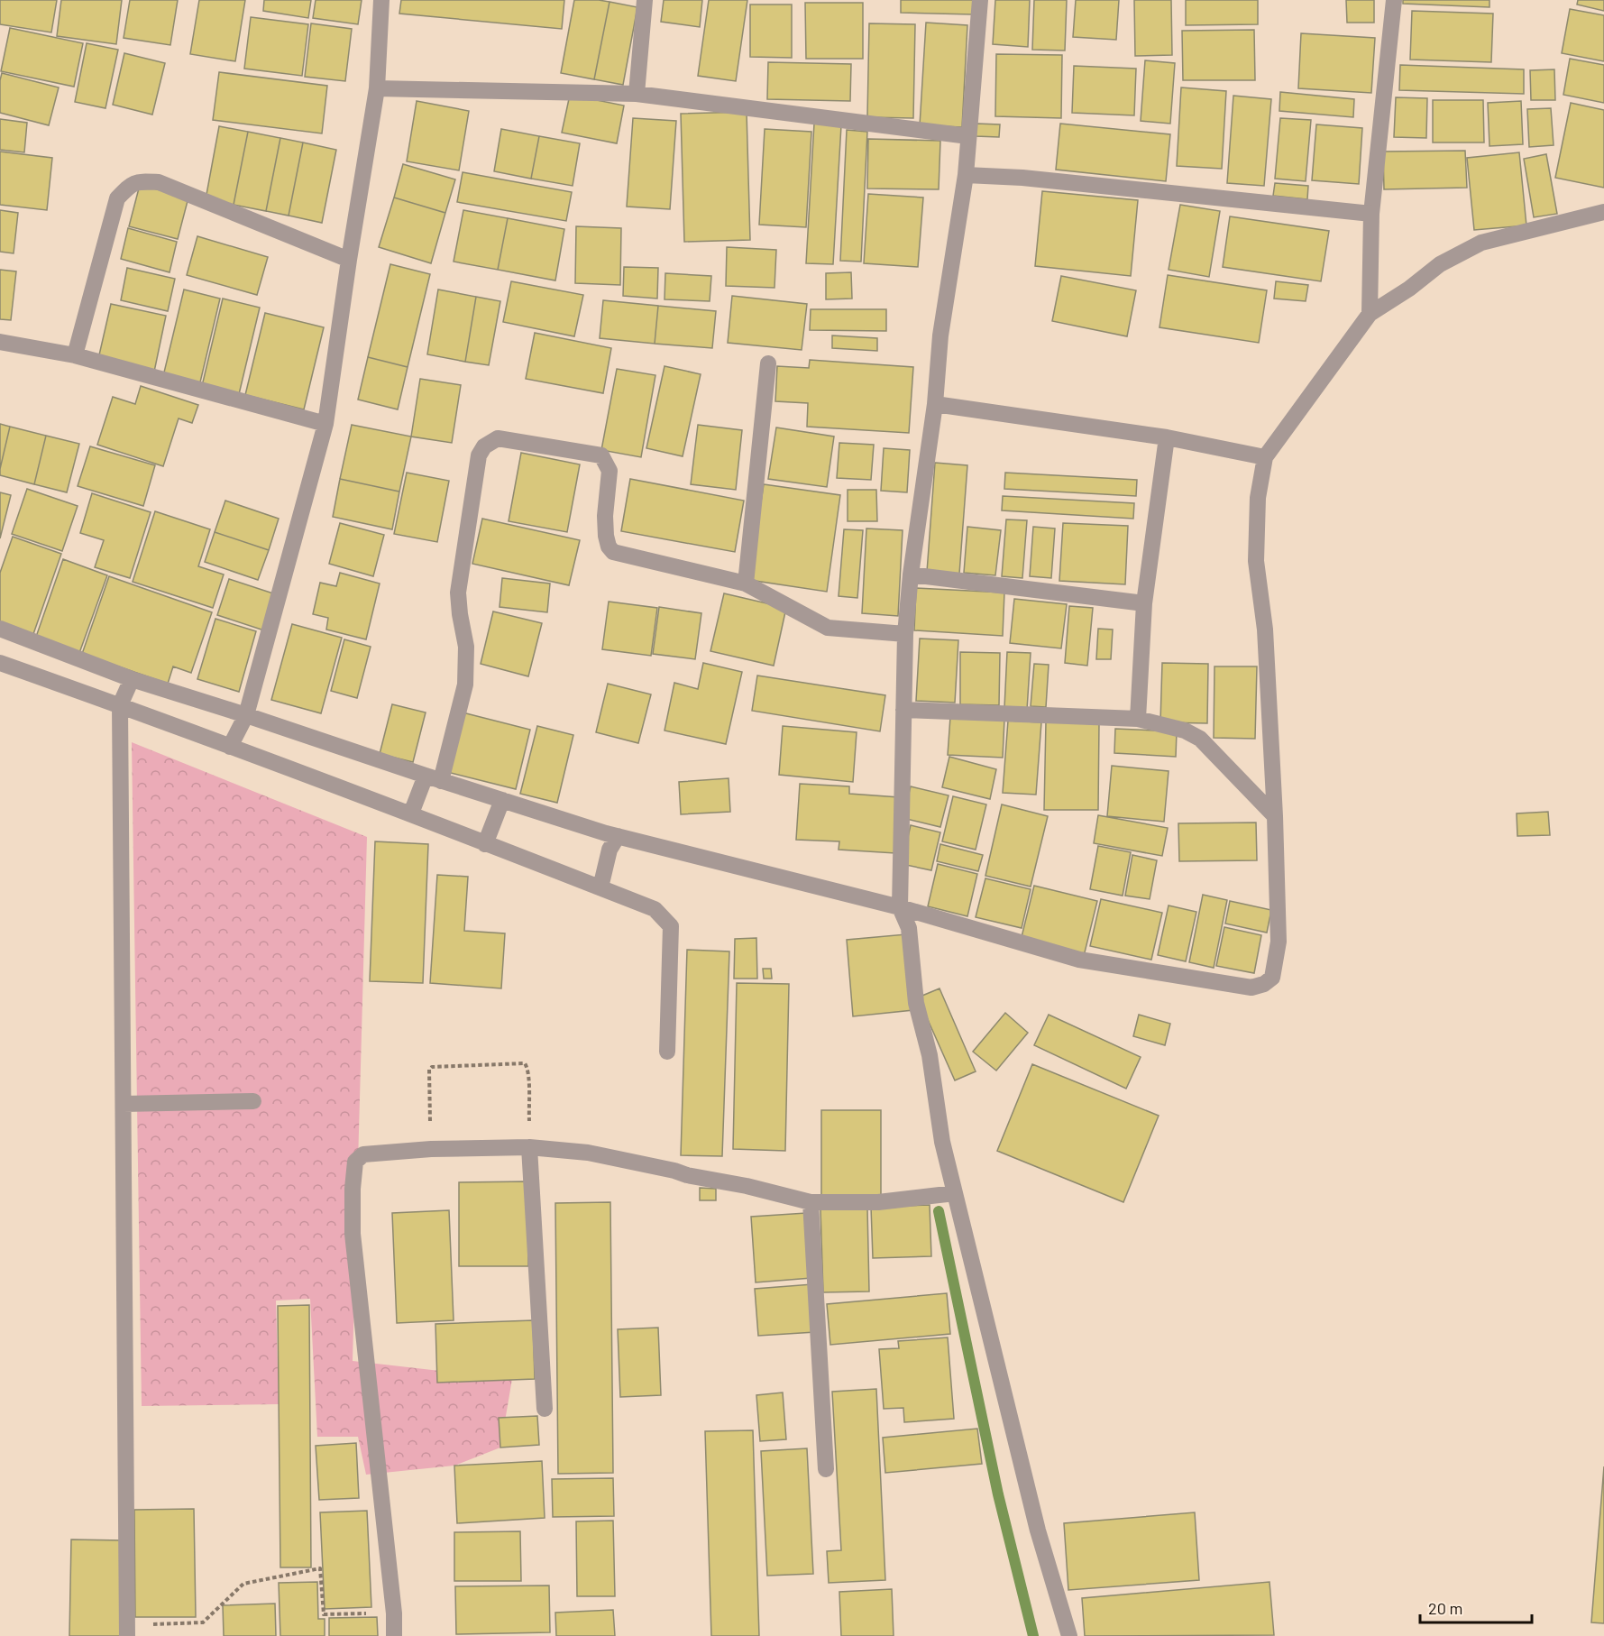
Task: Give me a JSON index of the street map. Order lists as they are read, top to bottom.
{
  "scale_bar": "20 m"
}
